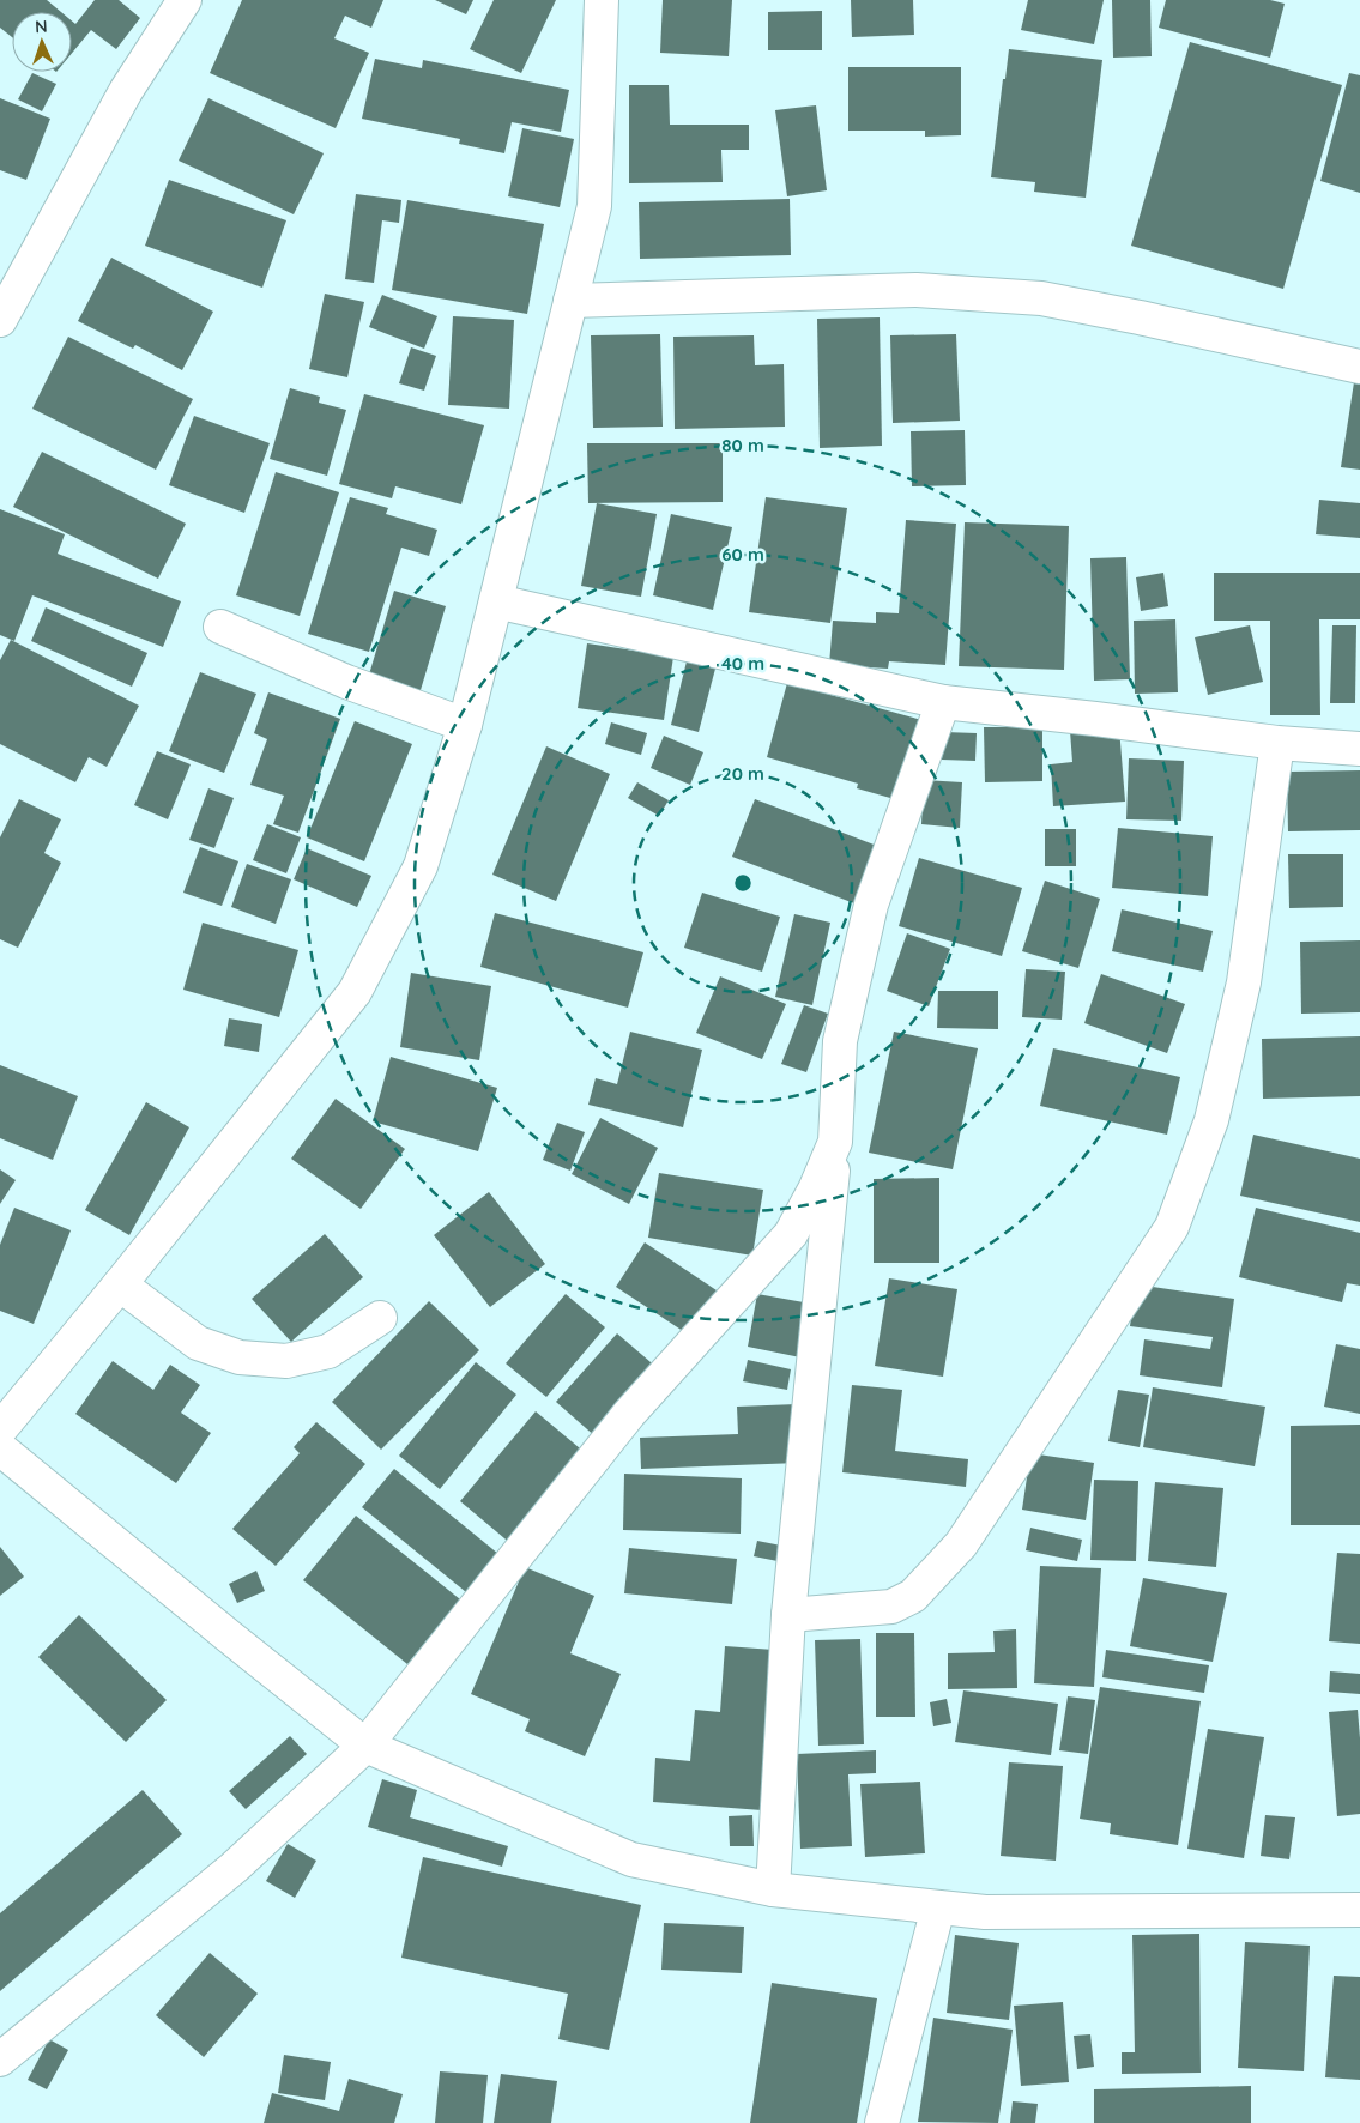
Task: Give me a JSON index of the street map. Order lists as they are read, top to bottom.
{
  "north": "top",
  "rings": [
    "80 m",
    "60 m",
    "40 m",
    "20 m"
  ]
}
